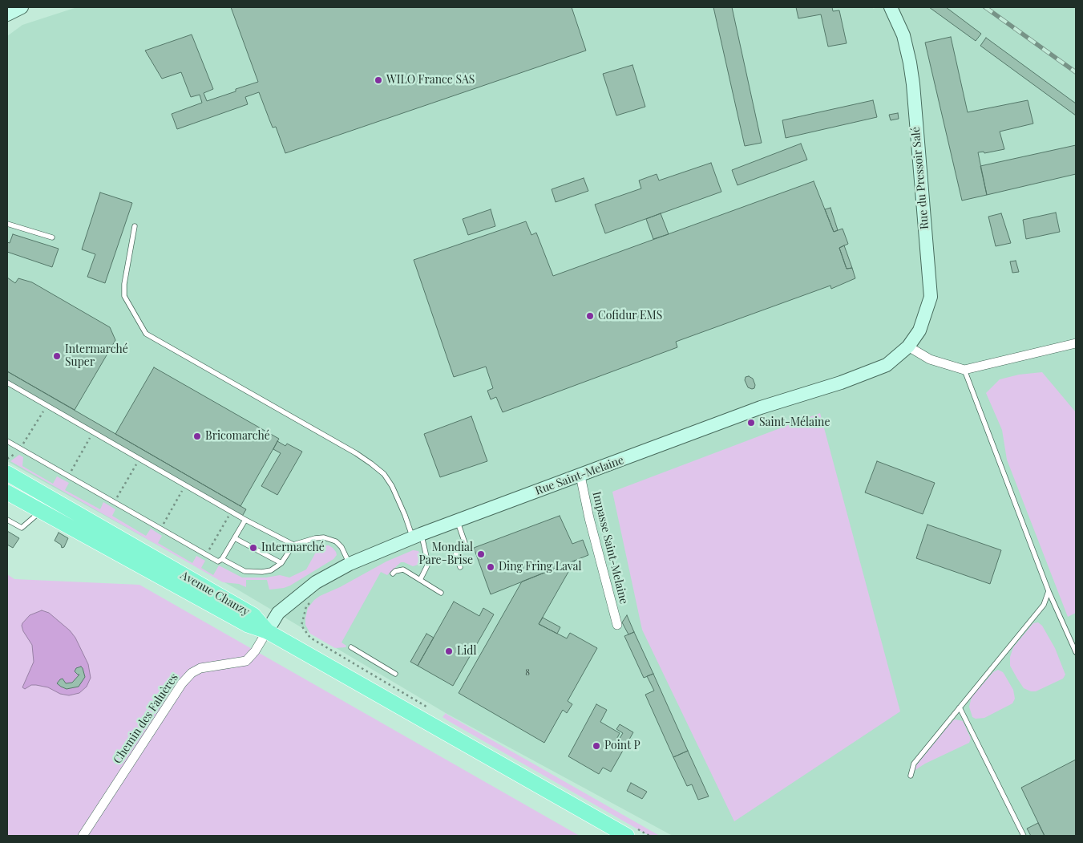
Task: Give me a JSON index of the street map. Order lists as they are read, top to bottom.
{
  "streets": {
    "main road": ["Rue du Pressoir Salé", "Rue Saint-Melaine", "Avenue Chanzy"],
    "street": ["Impasse Saint-Melaine", "Chemin des Faluères"]
  },
  "crossings": [
    ["Rue du Pressoir Salé", "Rue Saint-Melaine"],
    ["Rue Saint-Melaine", "Impasse Saint-Melaine"],
    ["Rue Saint-Melaine", "Avenue Chanzy"],
    ["Rue Saint-Melaine", "Chemin des Faluères"],
    ["Avenue Chanzy", "Chemin des Faluères"]
  ],
  "places": [
    "WILO France SAS",
    "Cofidur EMS",
    "Intermarché Super",
    "Saint-Mélaine",
    "Bricomarché",
    "Intermarché",
    "Mondial Pare-Brise",
    "Ding Fring Laval",
    "Lidl",
    "Point P"
  ],
  "house_numbers": ["8"]
}
